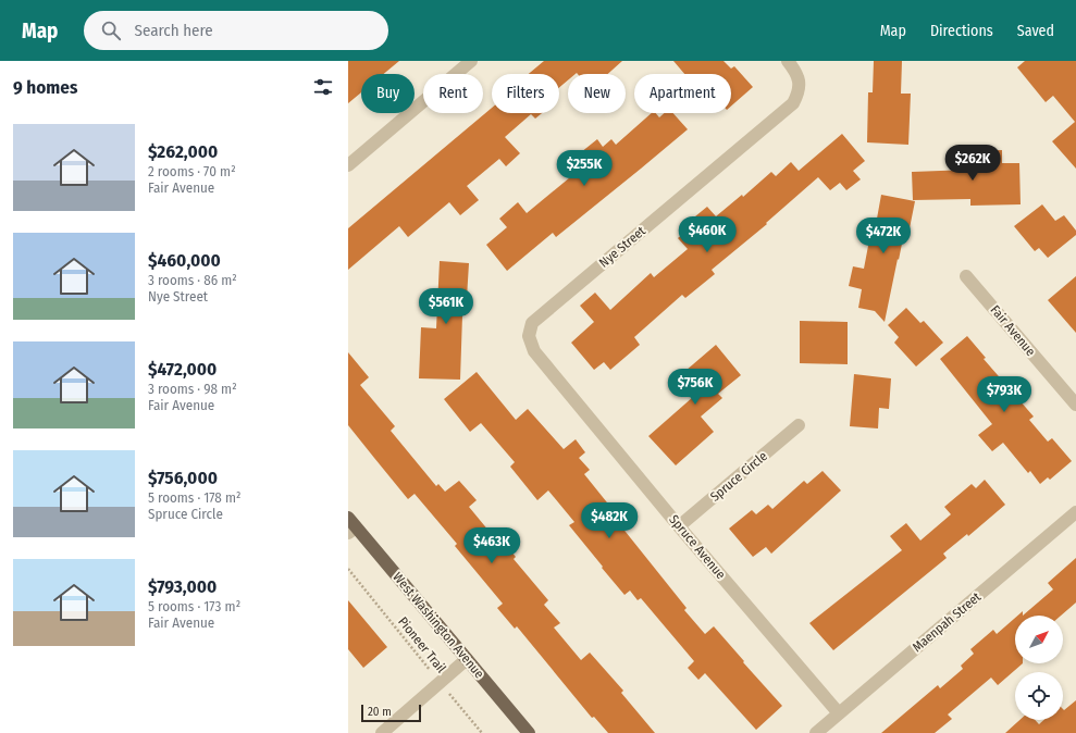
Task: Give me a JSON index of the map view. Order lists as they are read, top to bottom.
{
  "streets": {
    "main road": ["West Washington Avenue"],
    "street": [
      "Nye Street",
      "Fair Avenue",
      "Spruce Circle",
      "Spruce Avenue",
      "Maenpah Street"
    ],
    "path": ["Pioneer Trail"]
  },
  "crossings": [
    ["Nye Street", "Spruce Avenue"],
    ["Spruce Circle", "Spruce Avenue"],
    ["Spruce Avenue", "Maenpah Street"]
  ],
  "scale_bar": "20 m",
  "north": "top right",
  "page": {
    "header": "Map",
    "search": "Search here",
    "nav": ["Map", "Directions", "Saved"],
    "heading": "9 homes",
    "chip": [
      "Buy",
      "Rent",
      "Filters",
      "New",
      "Apartment"
    ],
    "list": [
      {
        "name": "$262,000",
        "note": "2 rooms · 70 m² · Fair Avenue"
      },
      {
        "name": "$460,000",
        "note": "3 rooms · 86 m² · Nye Street"
      },
      {
        "name": "$472,000",
        "note": "3 rooms · 98 m² · Fair Avenue"
      },
      {
        "name": "$756,000",
        "note": "5 rooms · 178 m² · Spruce Circle"
      },
      {
        "name": "$793,000",
        "note": "5 rooms · 173 m² · Fair Avenue"
      }
    ],
    "price": [
      "$262K",
      "$255K",
      "$460K",
      "$472K",
      "$561K",
      "$756K",
      "$793K",
      "$482K",
      "$463K"
    ],
    "scale": "20 m"
  }
}
